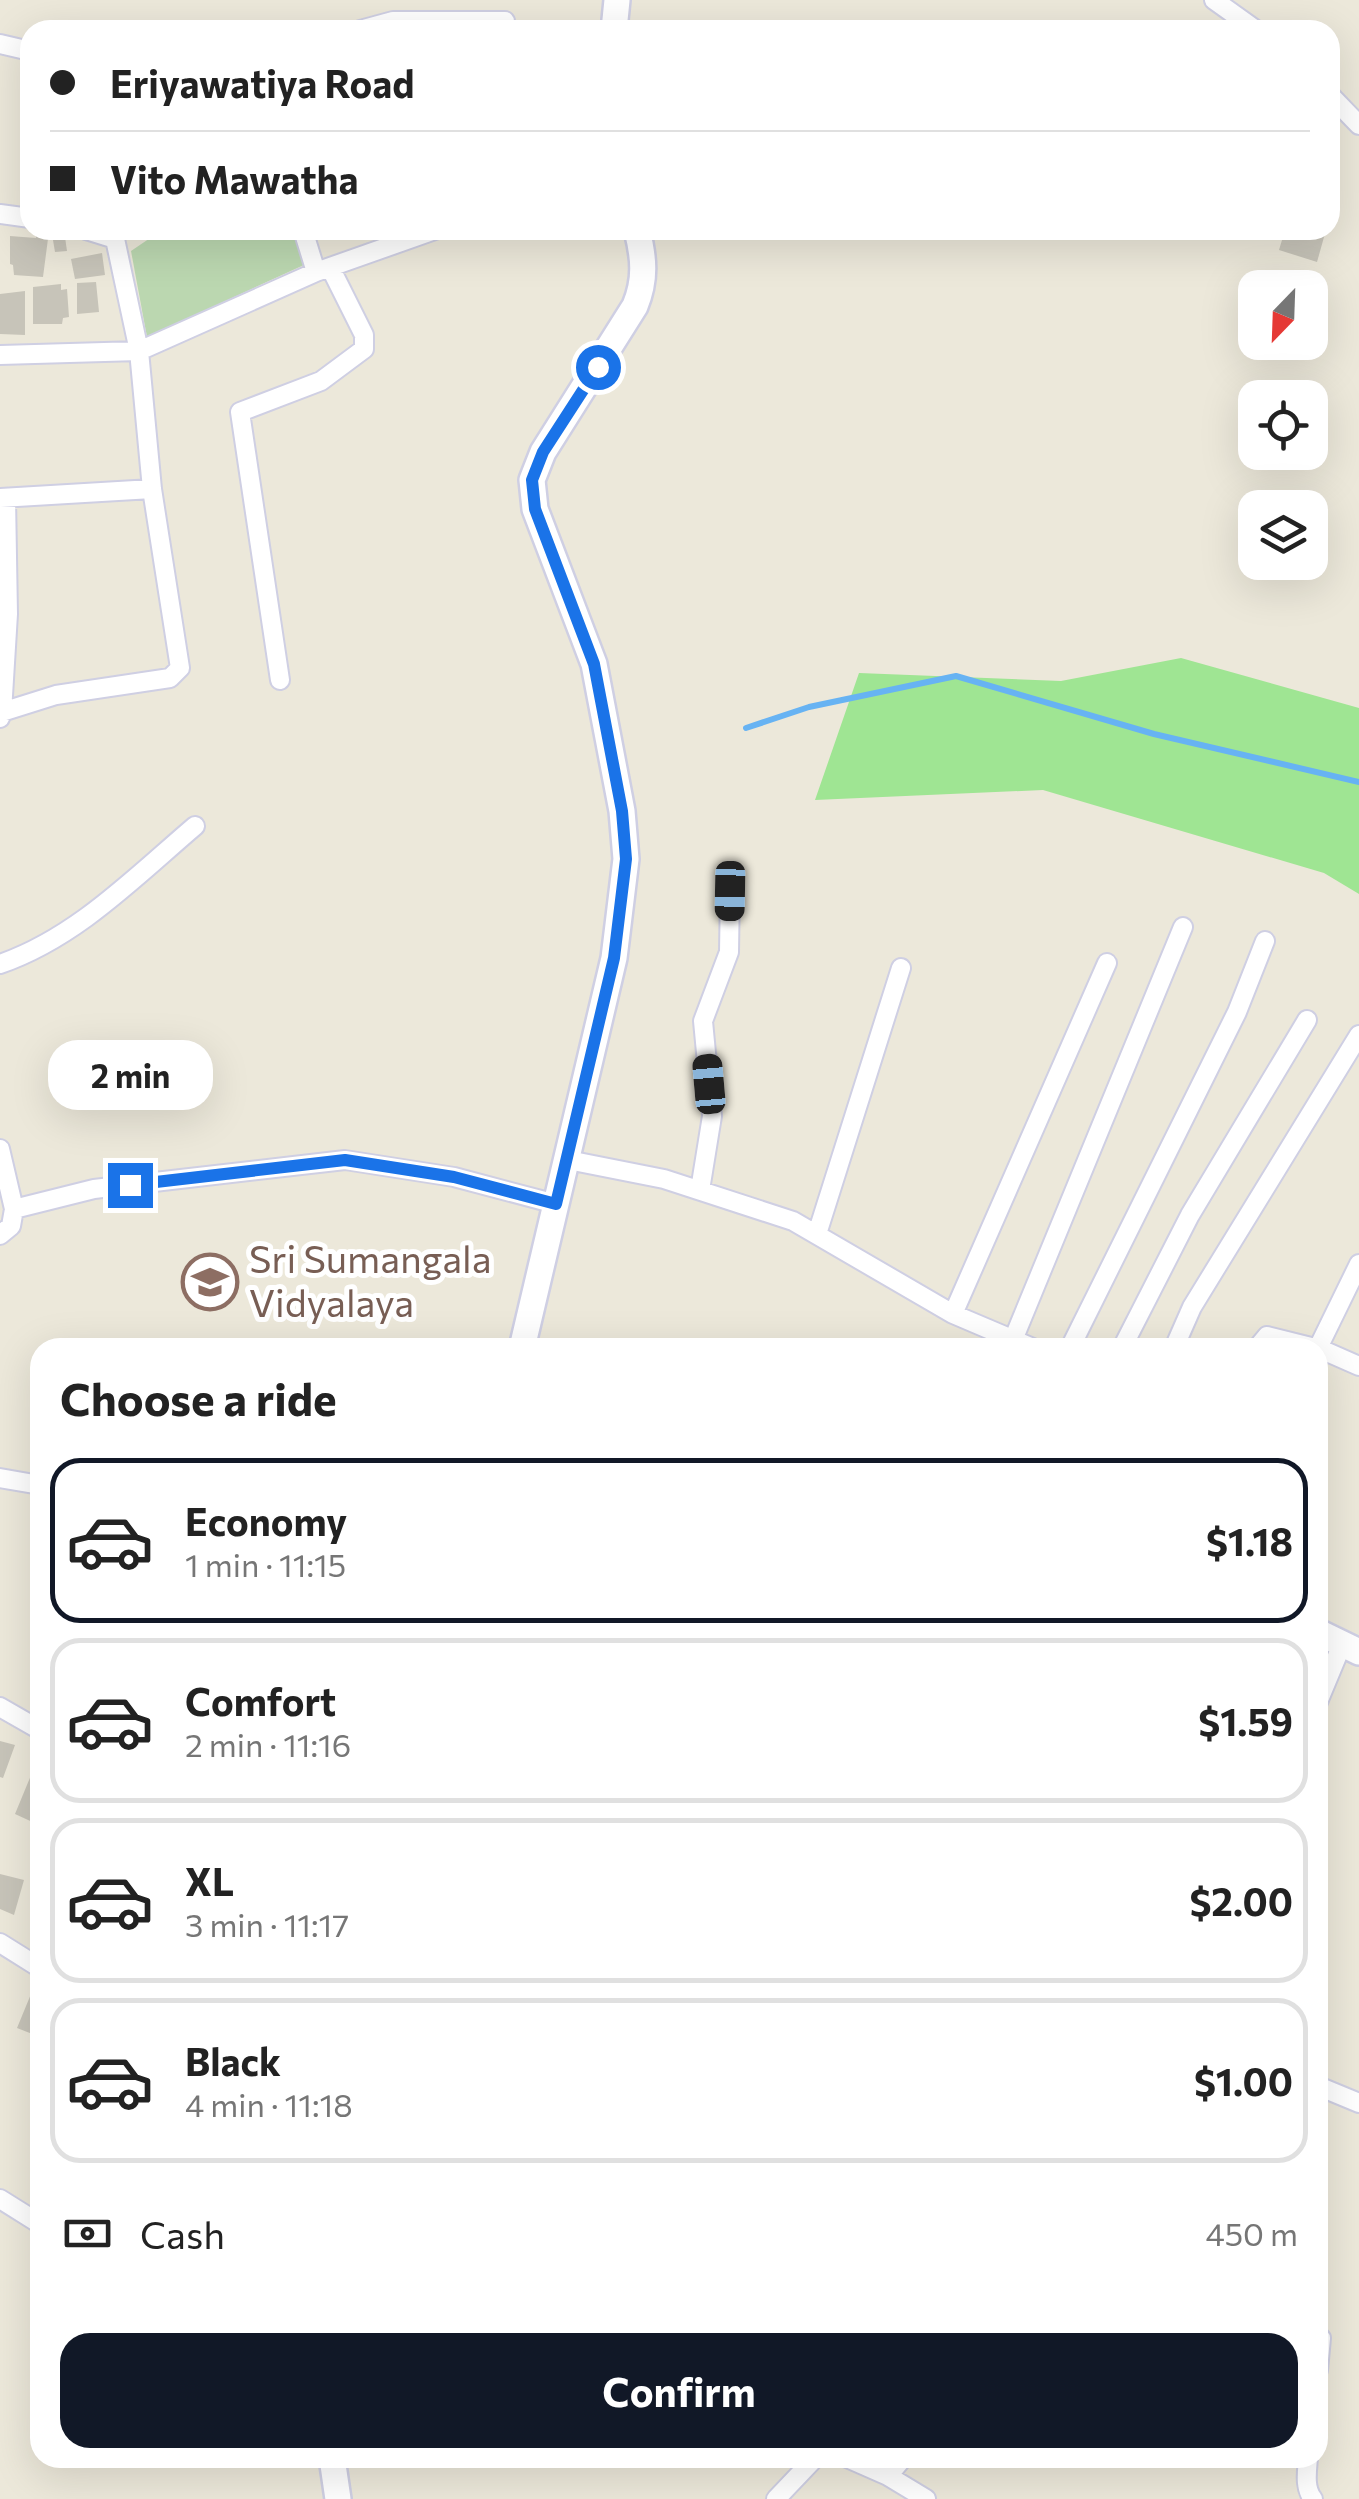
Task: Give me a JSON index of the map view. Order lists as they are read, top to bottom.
{
  "places": {
    "school or university": ["Sri Sumangala Vidyalaya"]
  },
  "north": "bottom left",
  "page": {
    "banner": ["Eriyawatiya Road", "Vito Mawatha"],
    "bubble": "2 min",
    "heading": "Choose a ride",
    "list": [
      {
        "name": "Economy",
        "note": "1 min · 11:15",
        "value": "$1.18"
      },
      {
        "name": "Comfort",
        "note": "2 min · 11:16",
        "value": "$1.59"
      },
      {
        "name": "XL",
        "note": "3 min · 11:17",
        "value": "$2.00"
      },
      {
        "name": "Black",
        "note": "4 min · 11:18",
        "value": "$1.00"
      }
    ],
    "pay": ["Cash", "450 m"],
    "buttons": "Confirm"
  }
}
